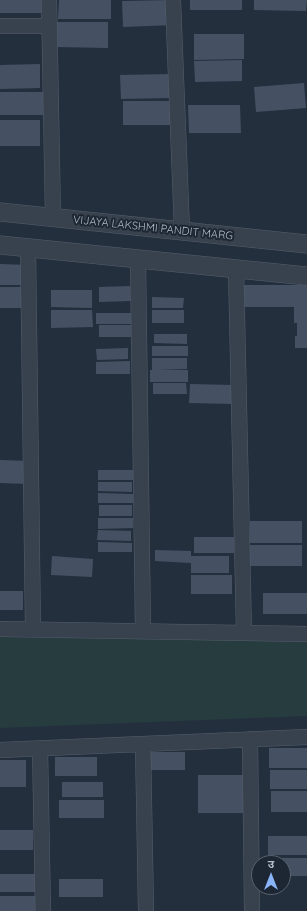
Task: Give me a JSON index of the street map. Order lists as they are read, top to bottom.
{
  "streets": {
    "street": ["VIJAYA LAKSHMI PANDIT MARG"]
  },
  "north": "top"
}
